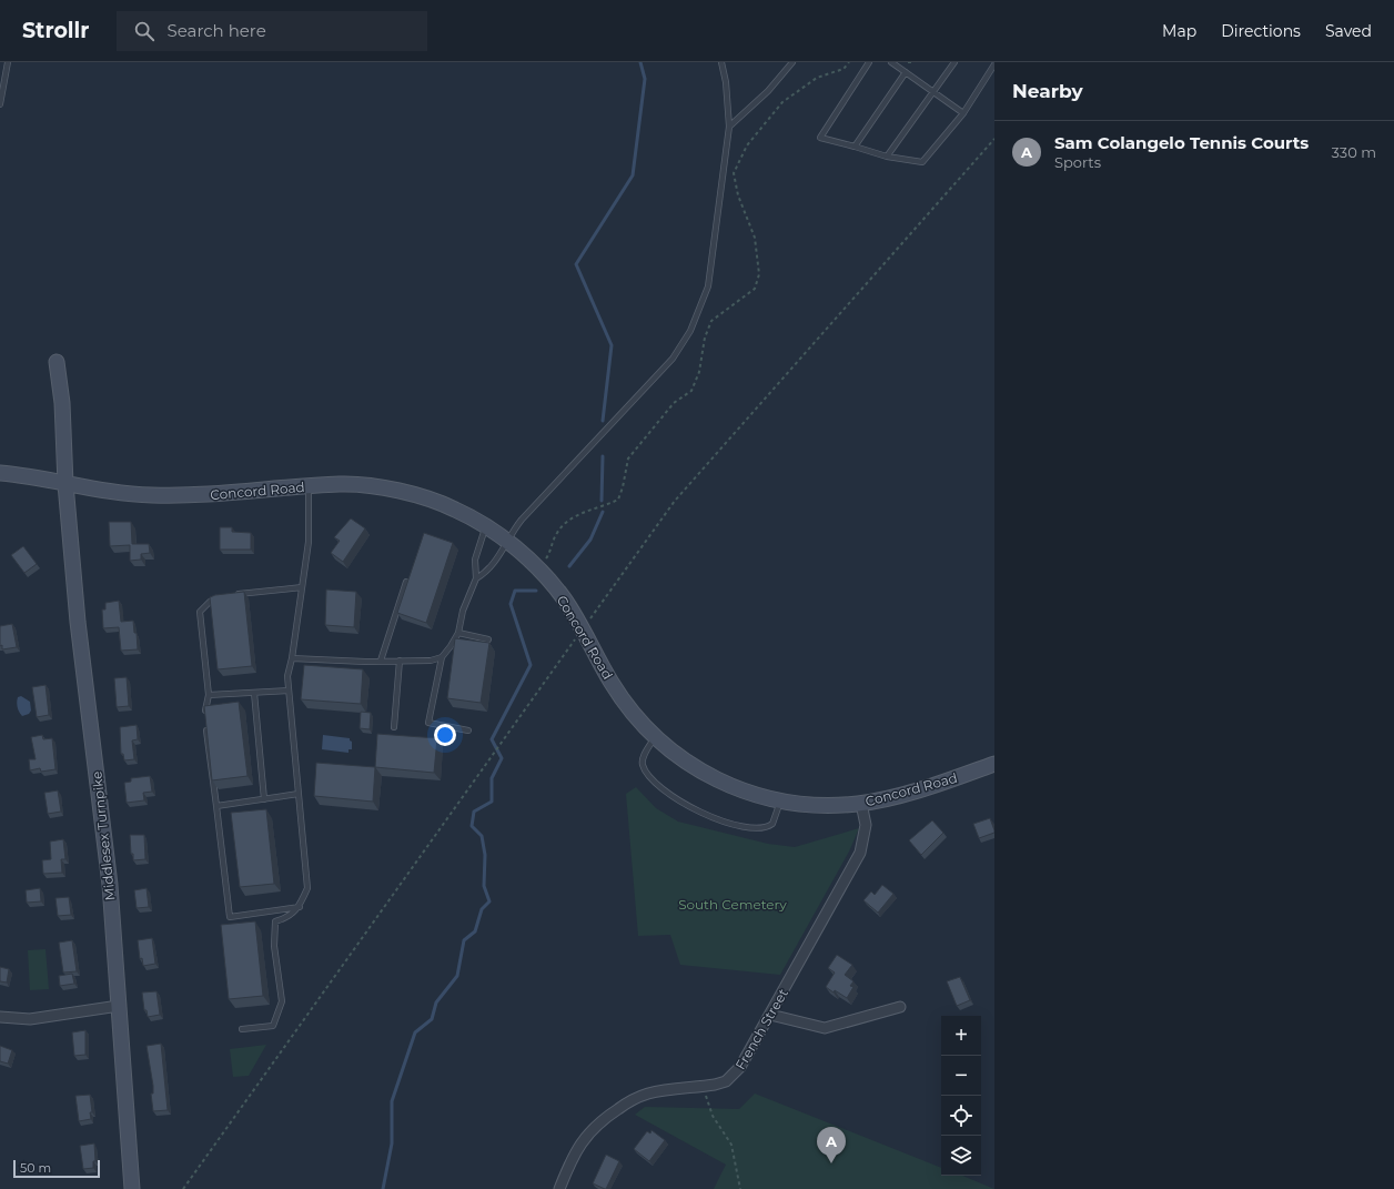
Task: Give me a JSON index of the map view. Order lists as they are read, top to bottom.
{
  "streets": {
    "main road": ["Concord Road", "Middlesex Turnpike"],
    "street": ["French Street"]
  },
  "crossings": [
    ["Concord Road", "Middlesex Turnpike"],
    ["Concord Road", "French Street"]
  ],
  "parks": ["South Cemetery"],
  "scale_bar": "50 m",
  "page": {
    "header": "Strollr",
    "search": "Search here",
    "nav": ["Map", "Directions", "Saved"],
    "heading": "Nearby",
    "list": [
      {
        "mark": "A",
        "name": "Sam Colangelo Tennis Courts",
        "note": "Sports",
        "value": "330 m"
      }
    ],
    "map_buttons": ["+", "−"],
    "pins": "A",
    "scale": "50 m"
  }
}
